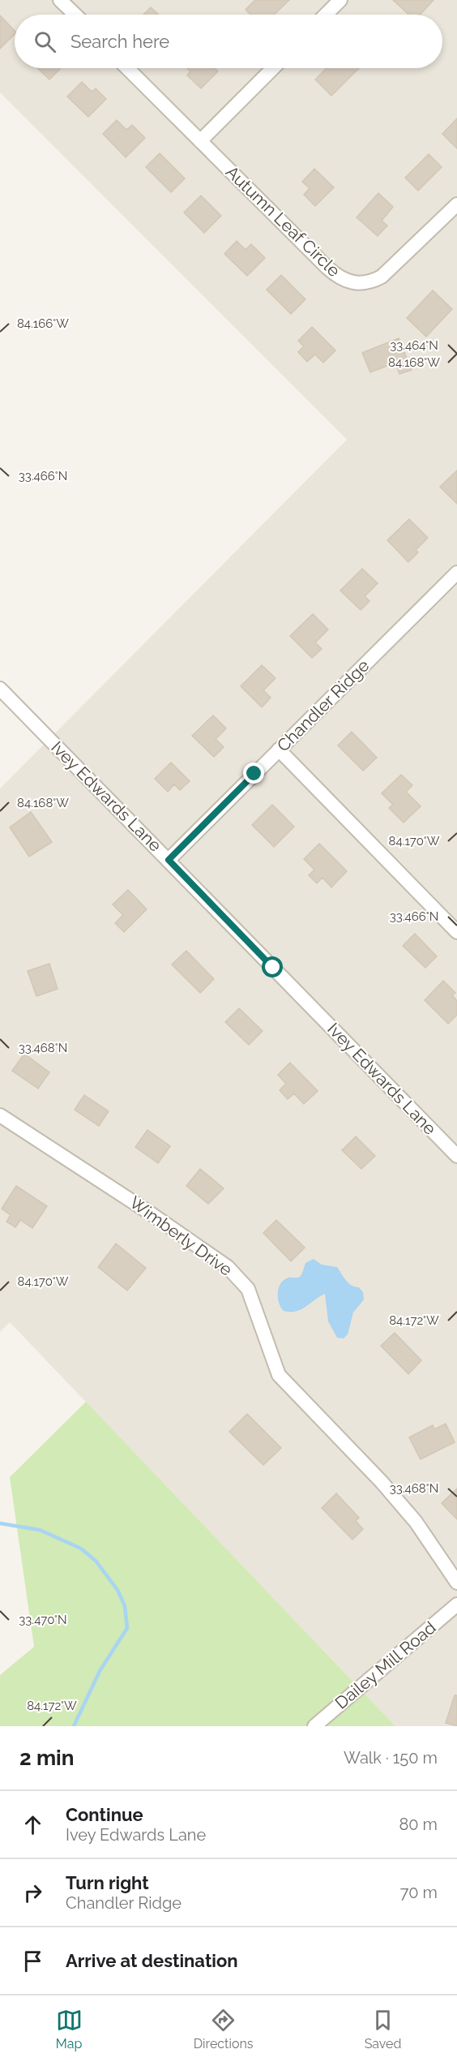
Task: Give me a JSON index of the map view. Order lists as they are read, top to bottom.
{
  "streets": {
    "street": [
      "Autumn Leaf Circle",
      "Chandler Ridge",
      "Ivey Edwards Lane",
      "Wimberly Drive",
      "Dailey Mill Road"
    ]
  },
  "crossings": [
    ["Chandler Ridge", "Ivey Edwards Lane"]
  ],
  "page": {
    "search": "Search here",
    "heading": ["2 min", "Walk · 150 m"],
    "list": [
      ["Continue", "Ivey Edwards Lane", "80 m"],
      ["Turn right", "Chandler Ridge", "70 m"],
      "Arrive at destination"
    ],
    "nav": ["Map", "Directions", "Saved"]
  },
  "coordinates": [
    "84.166°W",
    "33.464°N",
    "84.168°W",
    "33.466°N",
    "84.170°W",
    "33.468°N",
    "84.172°W",
    "33.470°N"
  ]
}
